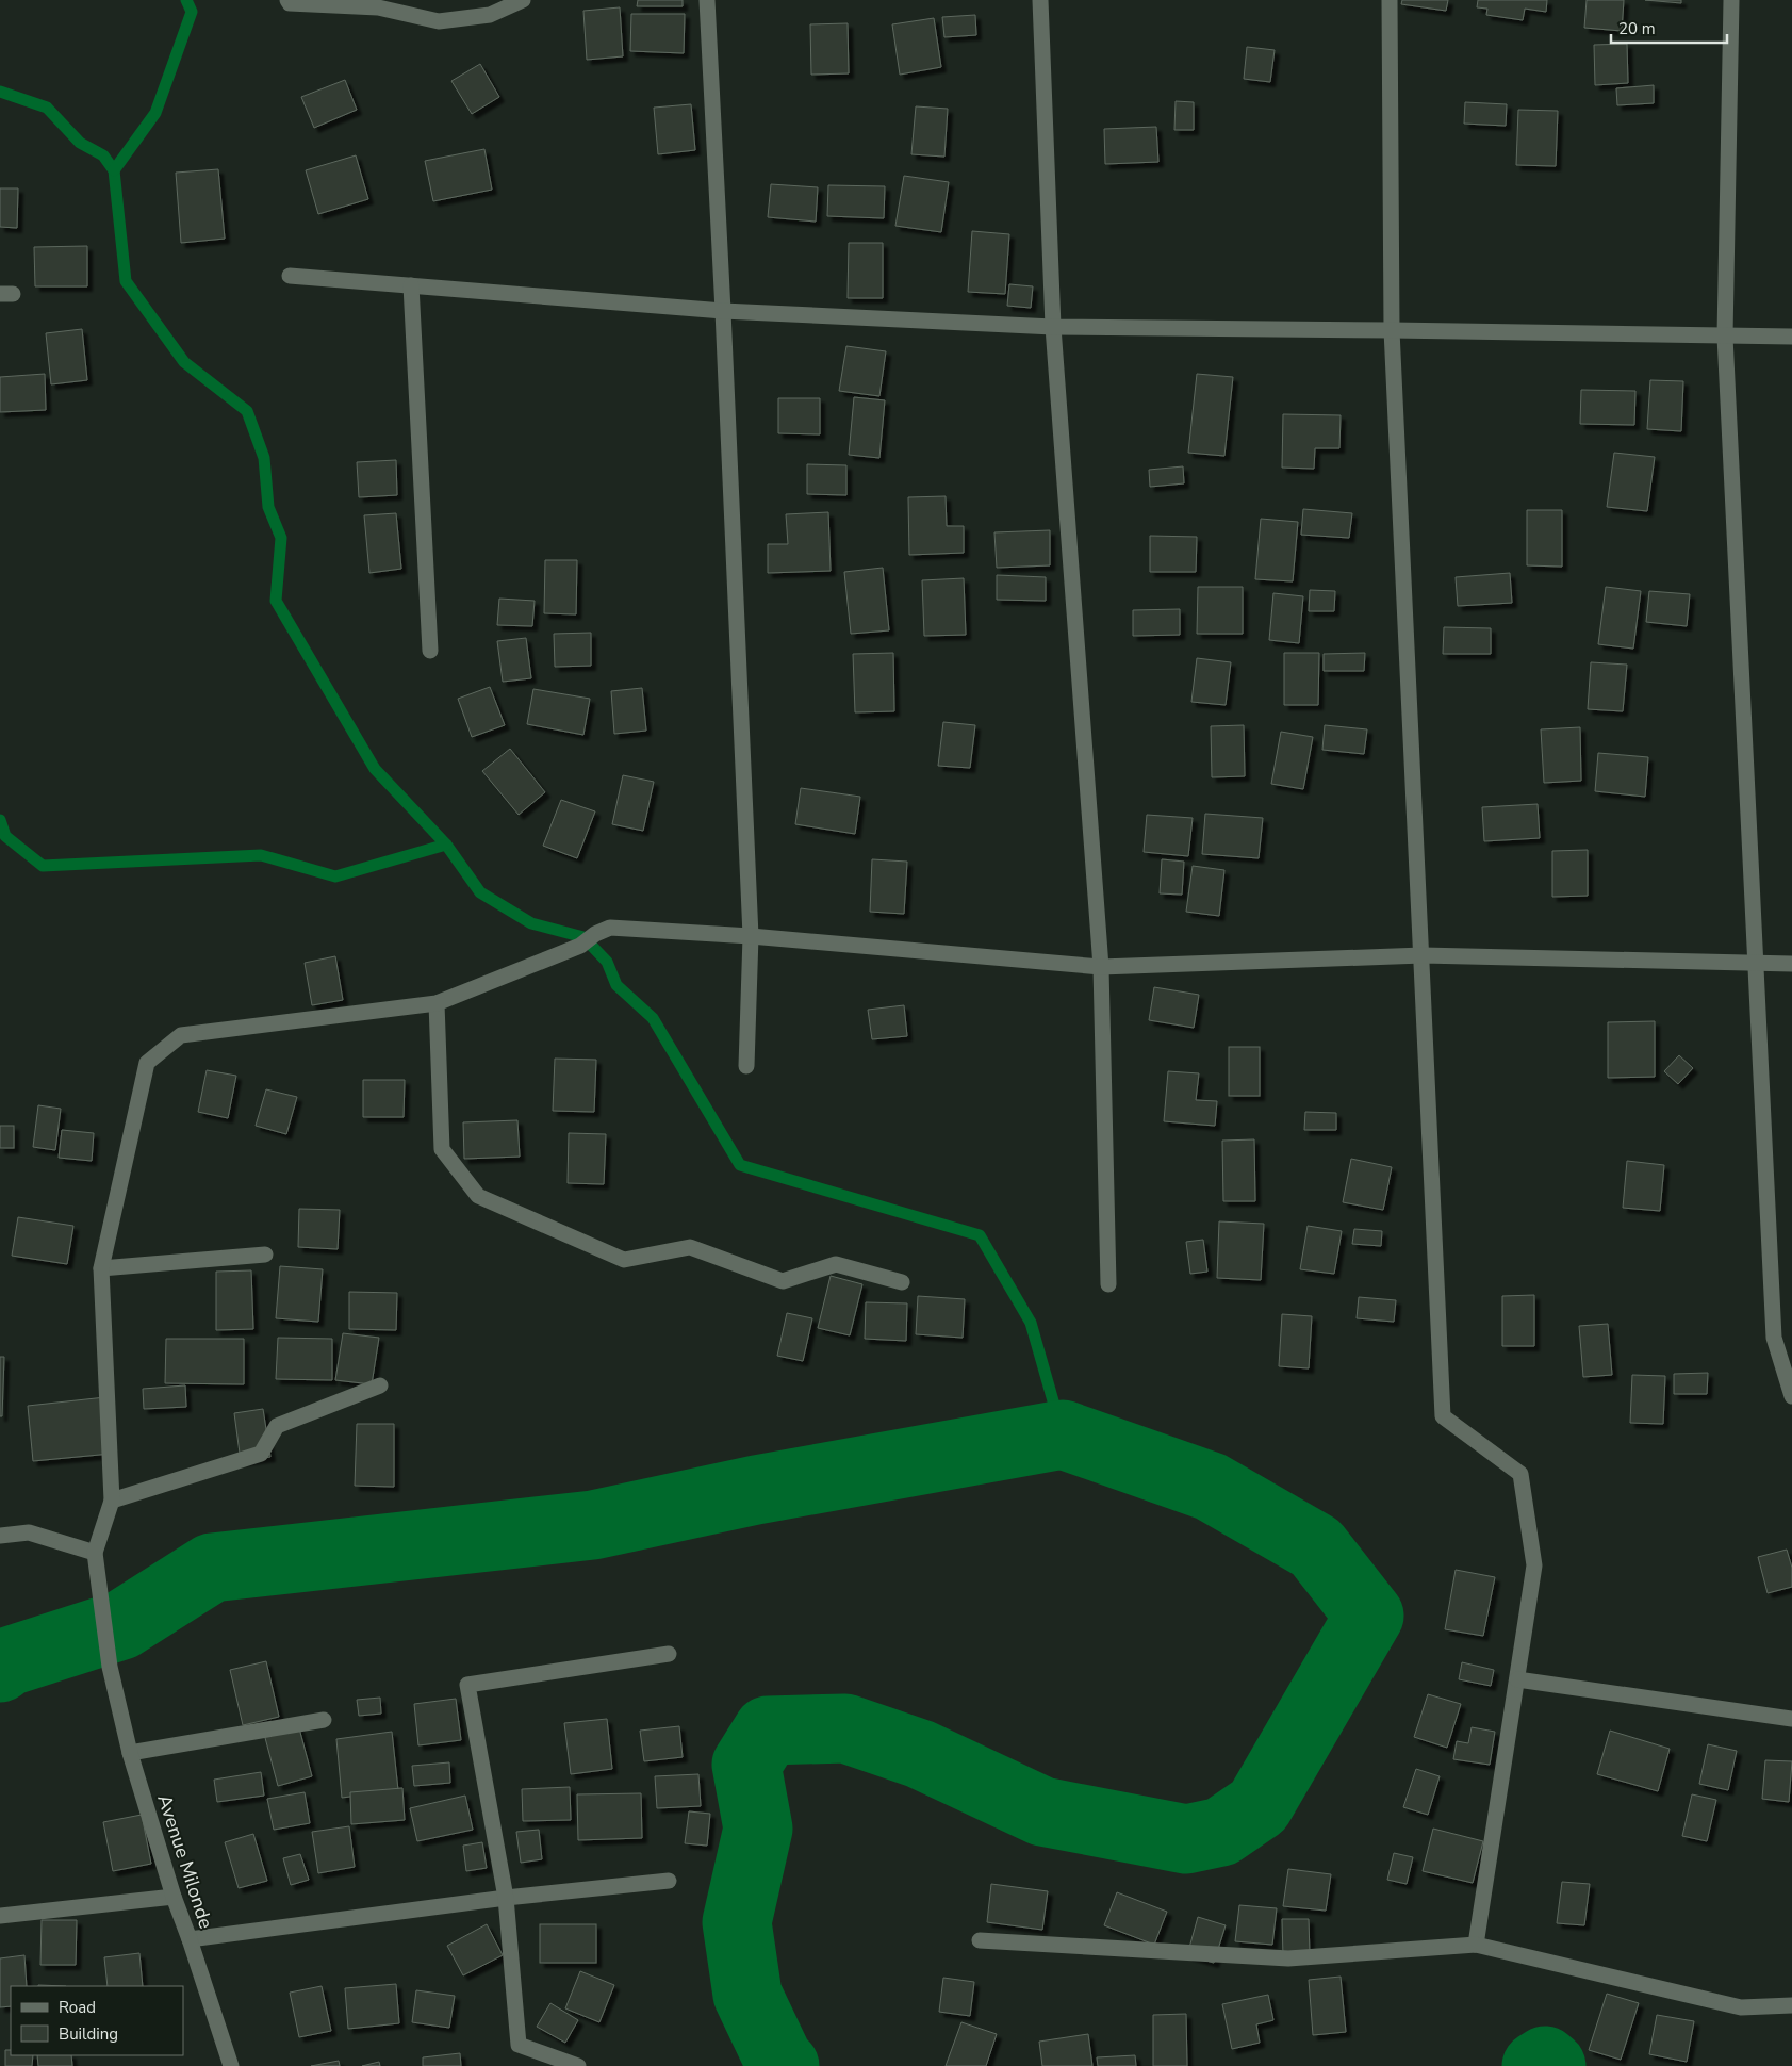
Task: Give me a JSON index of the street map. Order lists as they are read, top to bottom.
{
  "streets": {
    "street": ["Avenue Milonde"]
  },
  "legend": ["Road", "Building"],
  "scale_bar": "20 m"
}
